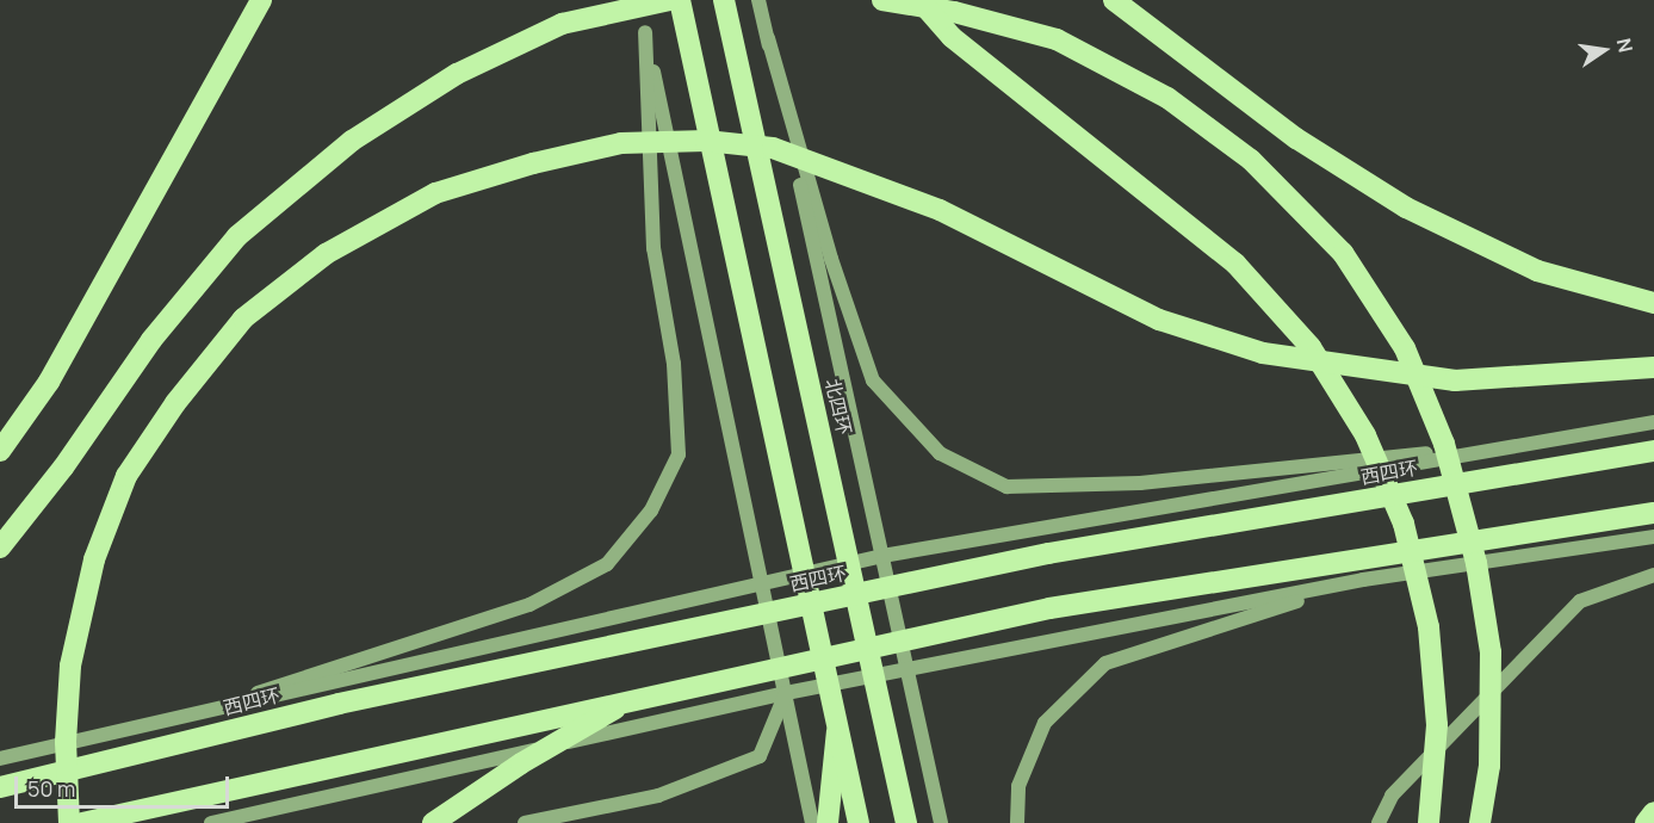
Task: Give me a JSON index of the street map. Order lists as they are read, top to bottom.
{
  "streets": {
    "highway": ["北四环", "西四环"]
  },
  "scale_bar": "50 m",
  "north": "right"
}
